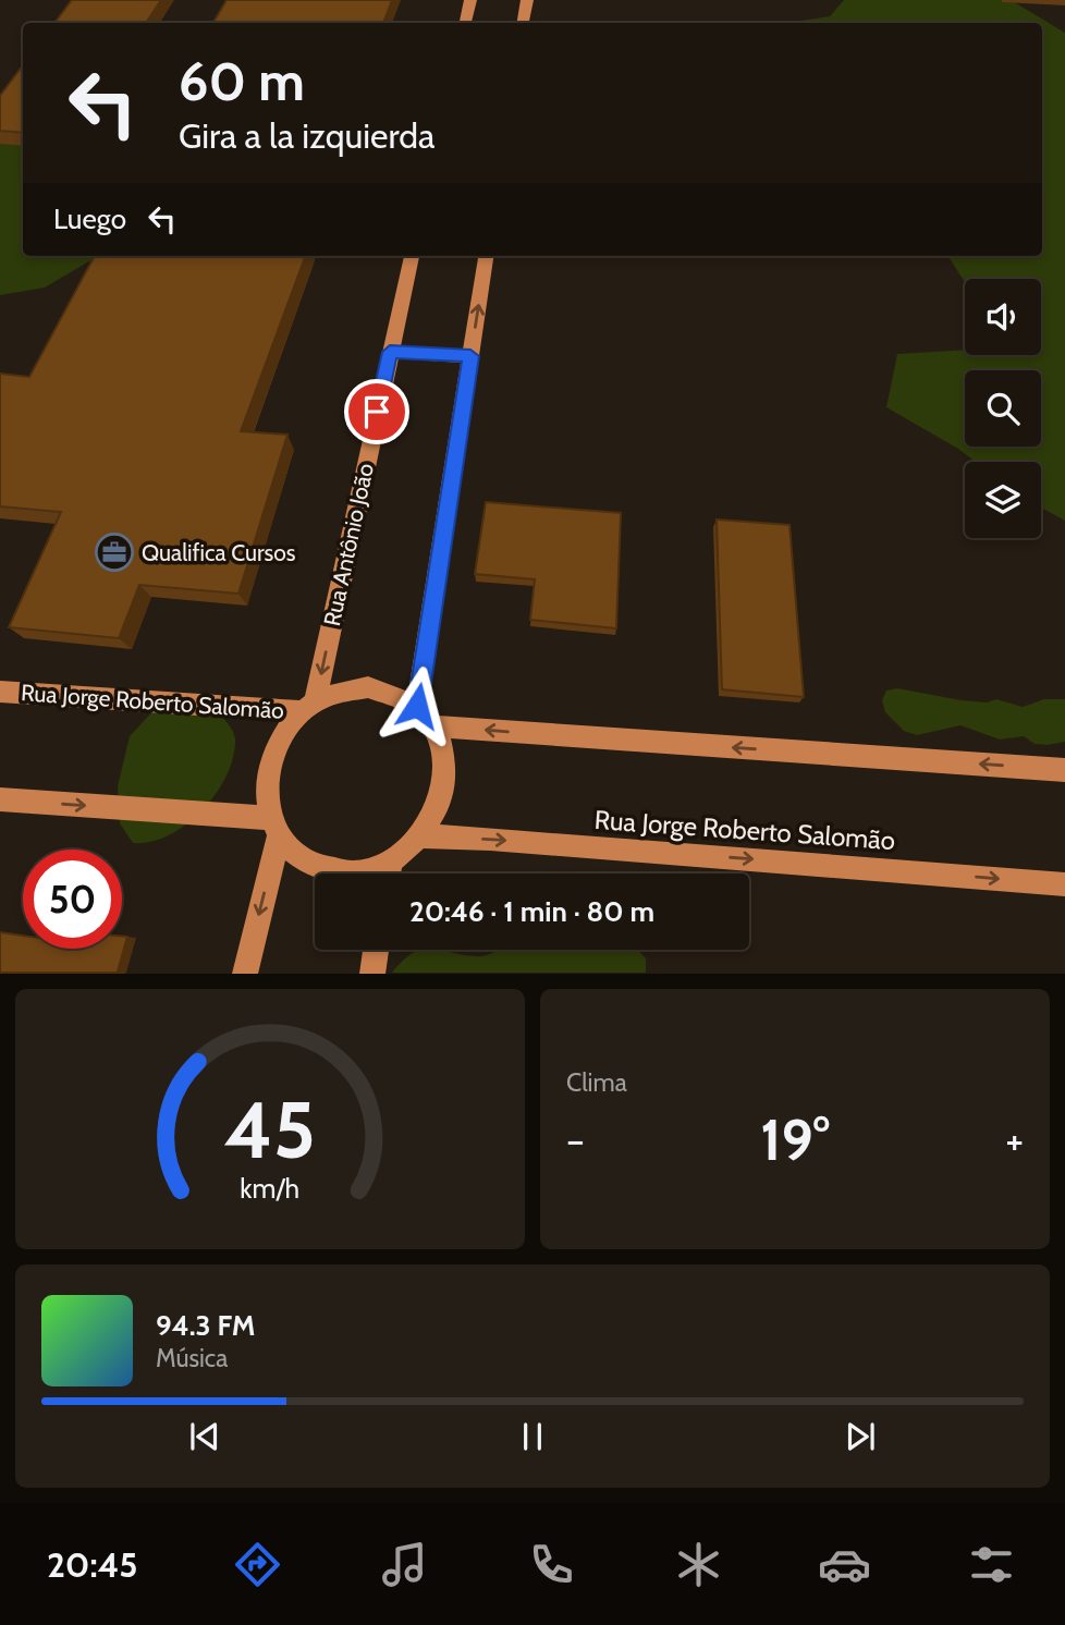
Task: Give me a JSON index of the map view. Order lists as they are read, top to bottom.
{
  "streets": {
    "main road": ["Rua Antônio João", "Rua Jorge Roberto Salomão"]
  },
  "crossings": [
    ["Rua Antônio João", "Rua Jorge Roberto Salomão"]
  ],
  "places": {
    "office": ["Qualifica Cursos"]
  },
  "page": {
    "turn": ["60 m", "Gira a la izquierda"],
    "then": "Luego",
    "limit": "50",
    "trip": "20:46 · 1 min · 80 m",
    "tile": "Clima",
    "heat": ["−", "19°", "+"],
    "song": ["94.3 FM", "Música"],
    "tabs": "20:45",
    "gauge": ["45", "km/h"]
  }
}
